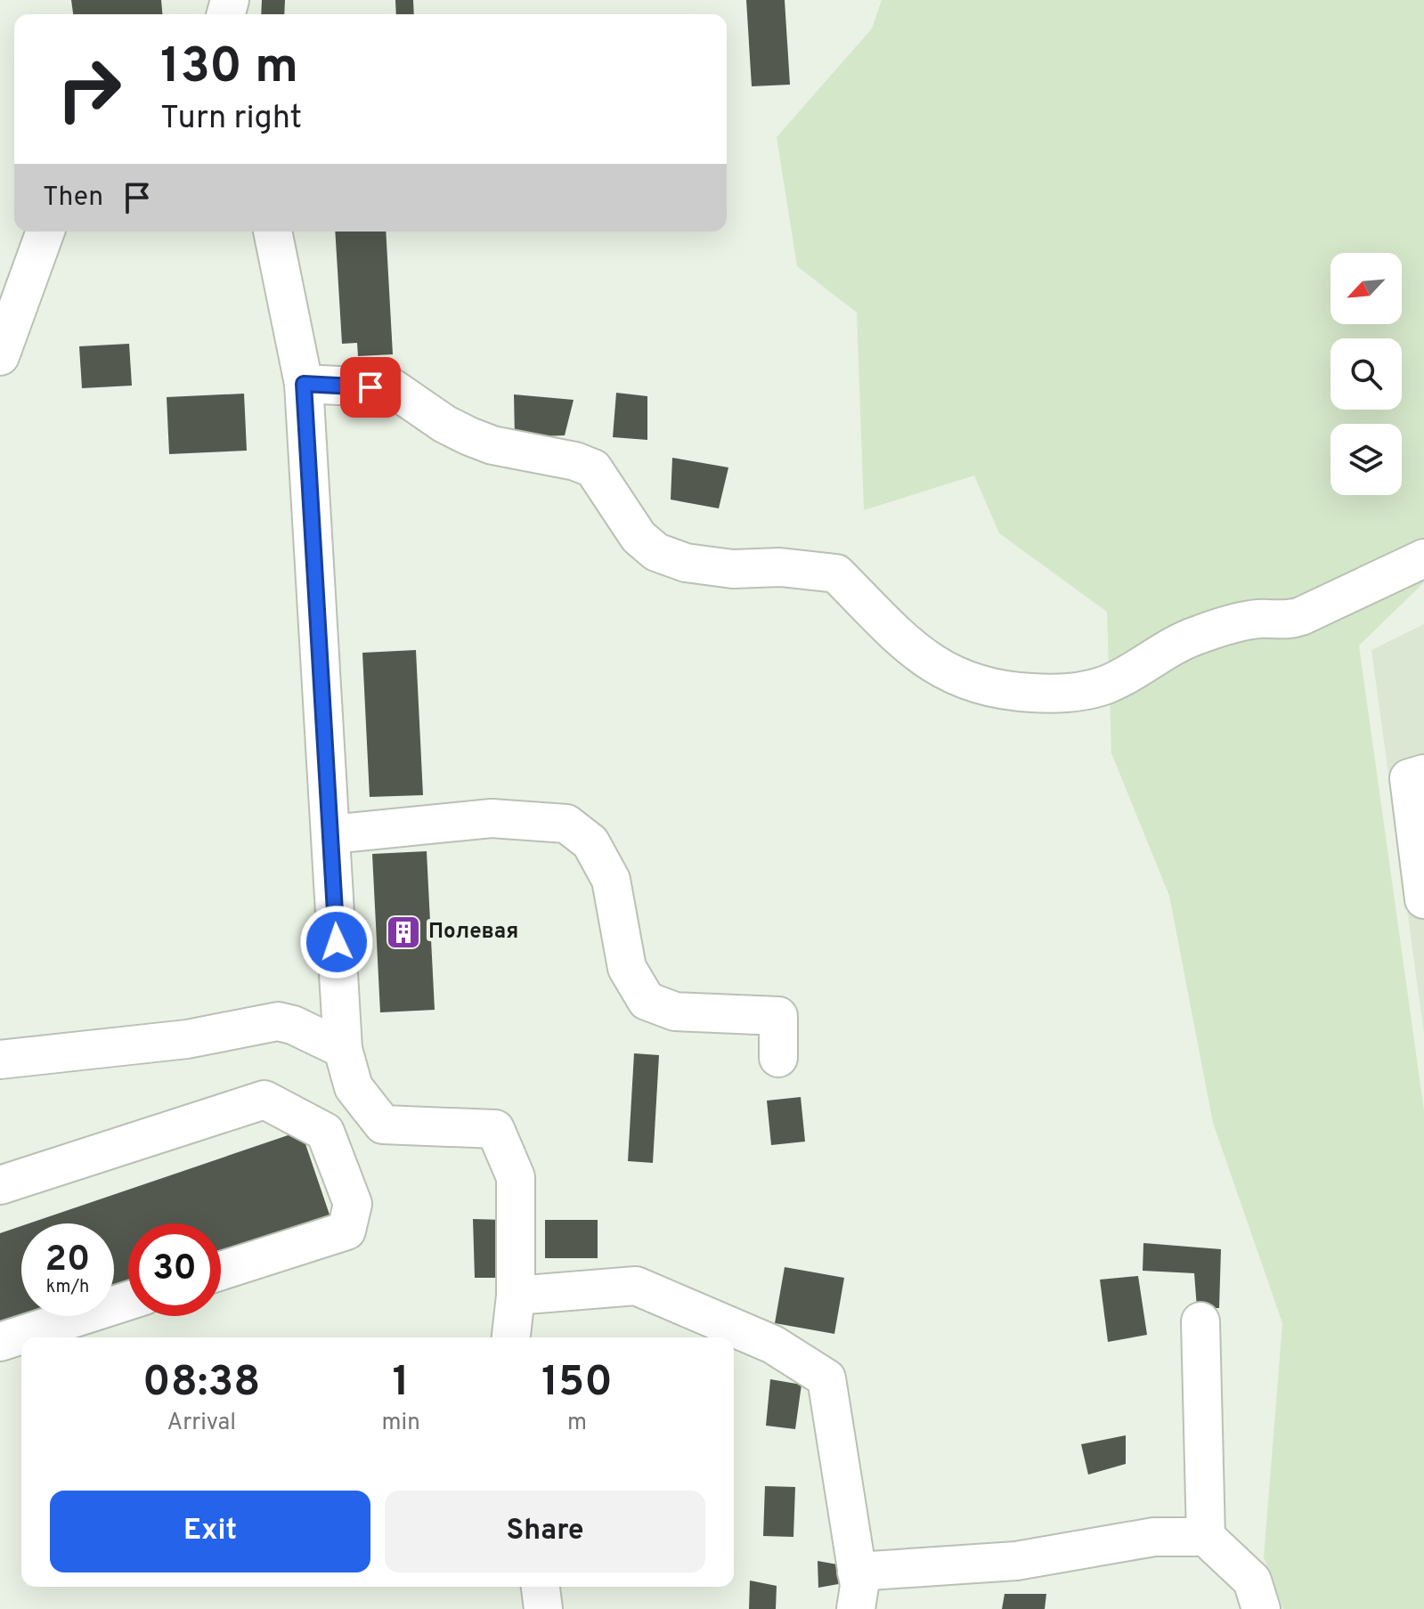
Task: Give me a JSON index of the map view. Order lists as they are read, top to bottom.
{
  "places": {
    "building": ["Полевая"]
  },
  "north": "bottom left",
  "page": {
    "turn": ["130 m", "Turn right"],
    "then": "Then",
    "speed": "20 km/h",
    "limit": "30",
    "eta": [
      "08:38",
      "Arrival",
      "1",
      "min",
      "150",
      "m"
    ],
    "buttons": ["Exit", "Share"]
  }
}
